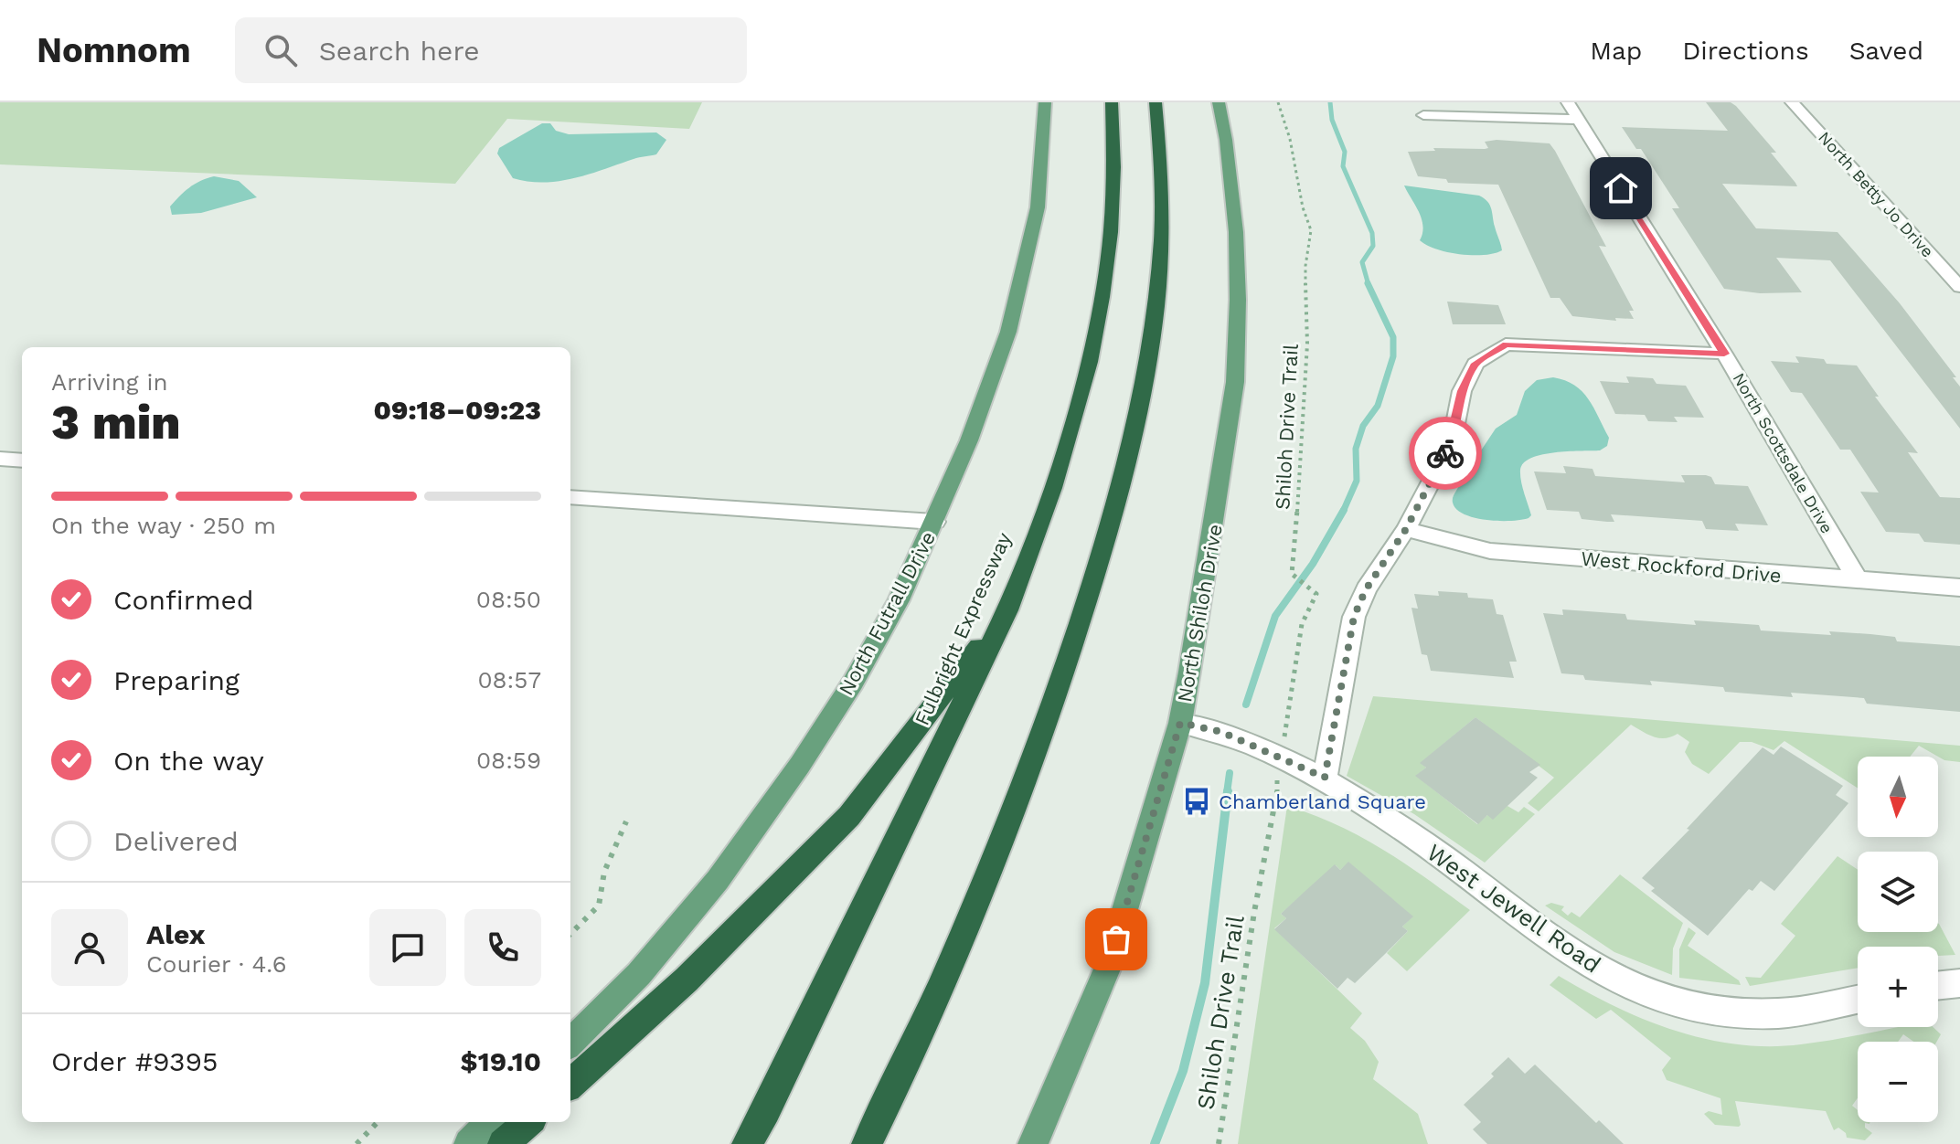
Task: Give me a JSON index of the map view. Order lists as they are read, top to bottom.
{
  "streets": {
    "highway": ["Fulbright Expressway"],
    "main road": ["North Futrall Drive", "North Shiloh Drive"],
    "street": [
      "North Betty Jo Drive",
      "North Scottsdale Drive",
      "West Rockford Drive",
      "West Jewell Road"
    ],
    "path": ["Shiloh Drive Trail"]
  },
  "crossings": [
    ["North Scottsdale Drive", "West Rockford Drive"],
    ["North Shiloh Drive", "West Jewell Road"]
  ],
  "places": {
    "bus stop": ["Chamberland Square"]
  },
  "north": "bottom",
  "page": {
    "header": "Nomnom",
    "search": "Search here",
    "nav": ["Map", "Directions", "Saved"],
    "heading": ["3 min", "Arriving in", "09:18–09:23"],
    "panel": [
      "Alex",
      "Courier · 4.6",
      "Order #9395",
      "$19.10"
    ],
    "bar": "On the way · 250 m",
    "list": [
      ["Confirmed", "08:50"],
      ["Preparing", "08:57"],
      ["On the way", "08:59"],
      "Delivered"
    ],
    "map_buttons": ["+", "−"]
  }
}
